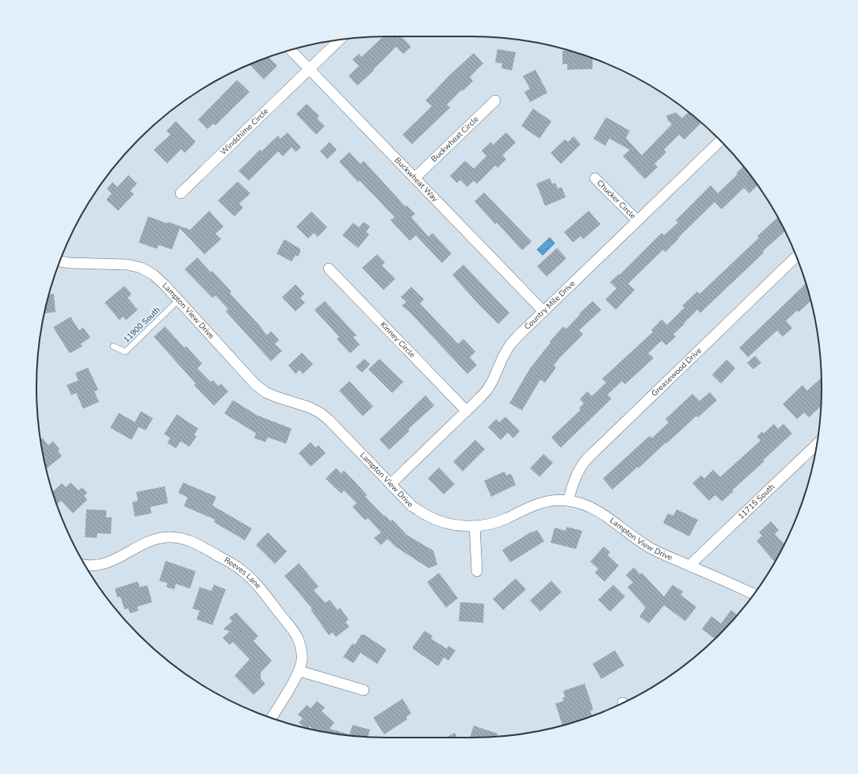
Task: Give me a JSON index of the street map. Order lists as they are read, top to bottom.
{
  "streets": {
    "street": [
      "Windchime Circle",
      "Buckwheat Circle",
      "Buckwheat Way",
      "Chucker Circle",
      "Country Mile Drive",
      "Lampton View Drive",
      "Kinney Circle",
      "Greasewood Drive",
      "11715 South",
      "Reeves Lane"
    ],
    "lane": ["11900 South"]
  },
  "crossings": [
    ["Windchime Circle", "Buckwheat Way"],
    ["Buckwheat Circle", "Buckwheat Way"],
    ["Buckwheat Way", "Country Mile Drive"],
    ["Chucker Circle", "Country Mile Drive"],
    ["Country Mile Drive", "Lampton View Drive"],
    ["Country Mile Drive", "Kinney Circle"],
    ["Lampton View Drive", "11900 South"],
    ["Lampton View Drive", "Greasewood Drive"],
    ["Lampton View Drive", "11715 South"]
  ]
}
